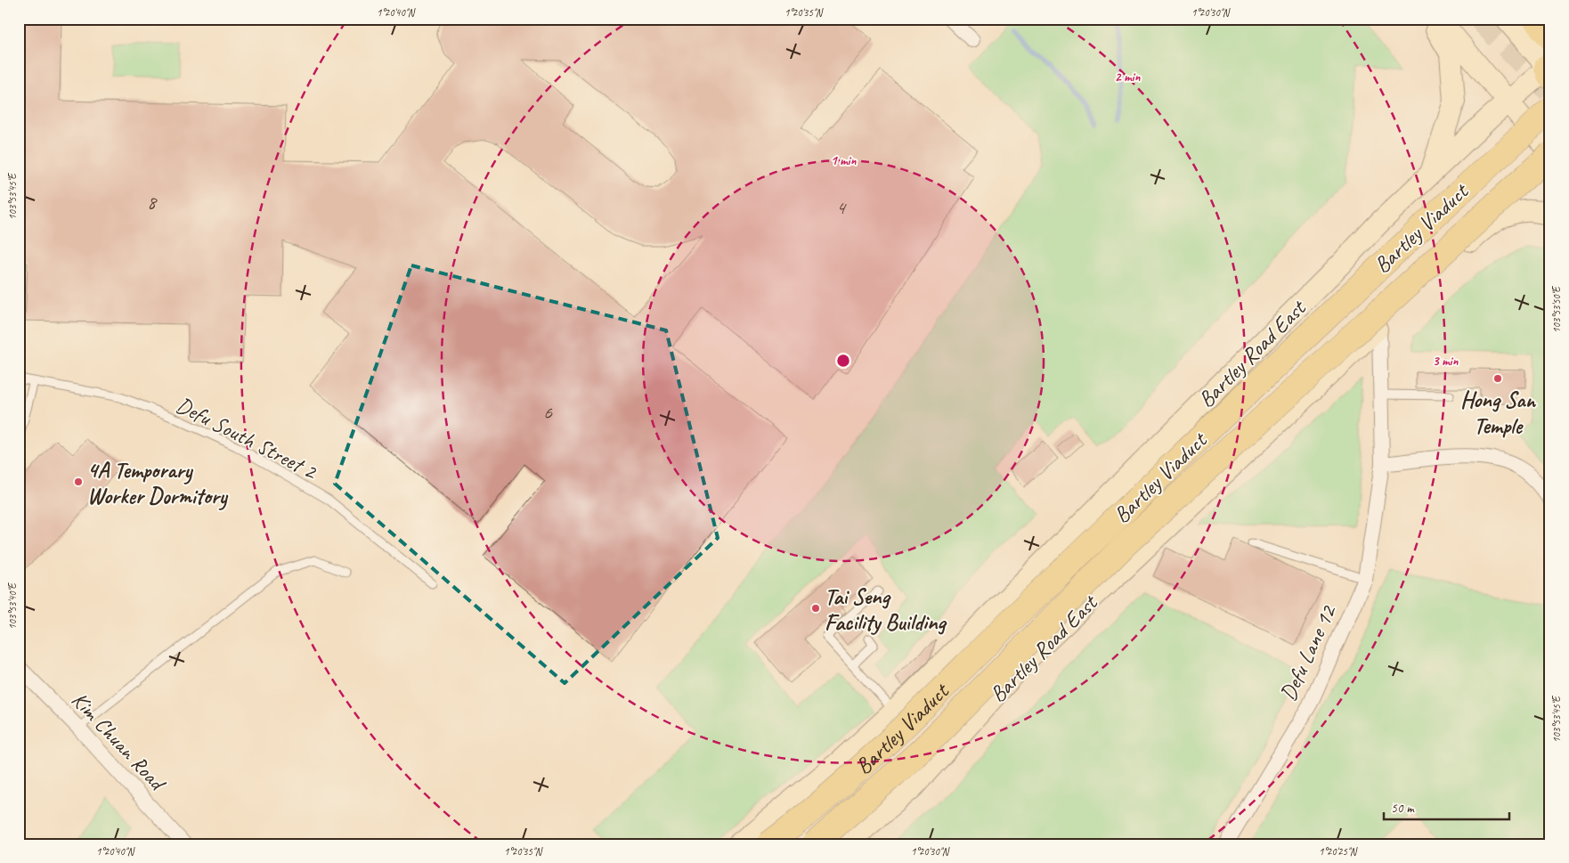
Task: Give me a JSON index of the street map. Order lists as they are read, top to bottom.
{
  "streets": {
    "highway": ["Bartley Viaduct"],
    "main road": ["Bartley Road East"],
    "street": ["Defu Lane 12", "Kim Chuan Road"],
    "lane": ["Defu South Street 2"]
  },
  "crossings": [
    ["Bartley Viaduct", "Bartley Road East"],
    ["Bartley Road East", "Defu Lane 12"]
  ],
  "places": ["Hong San Temple", "4A Temporary Worker Dormitory", "Tai Seng Facility Building"],
  "house_numbers": ["8", "4", "6"],
  "scale_bar": "50 m",
  "coordinates": [
    "1°20'40\"N",
    "1°20'35\"N",
    "1°20'30\"N",
    "103°53'45\"E",
    "103°53'50\"E",
    "103°53'40\"E",
    "1°20'25\"N"
  ],
  "rings": ["2 min", "1 min", "3 min"]
}
